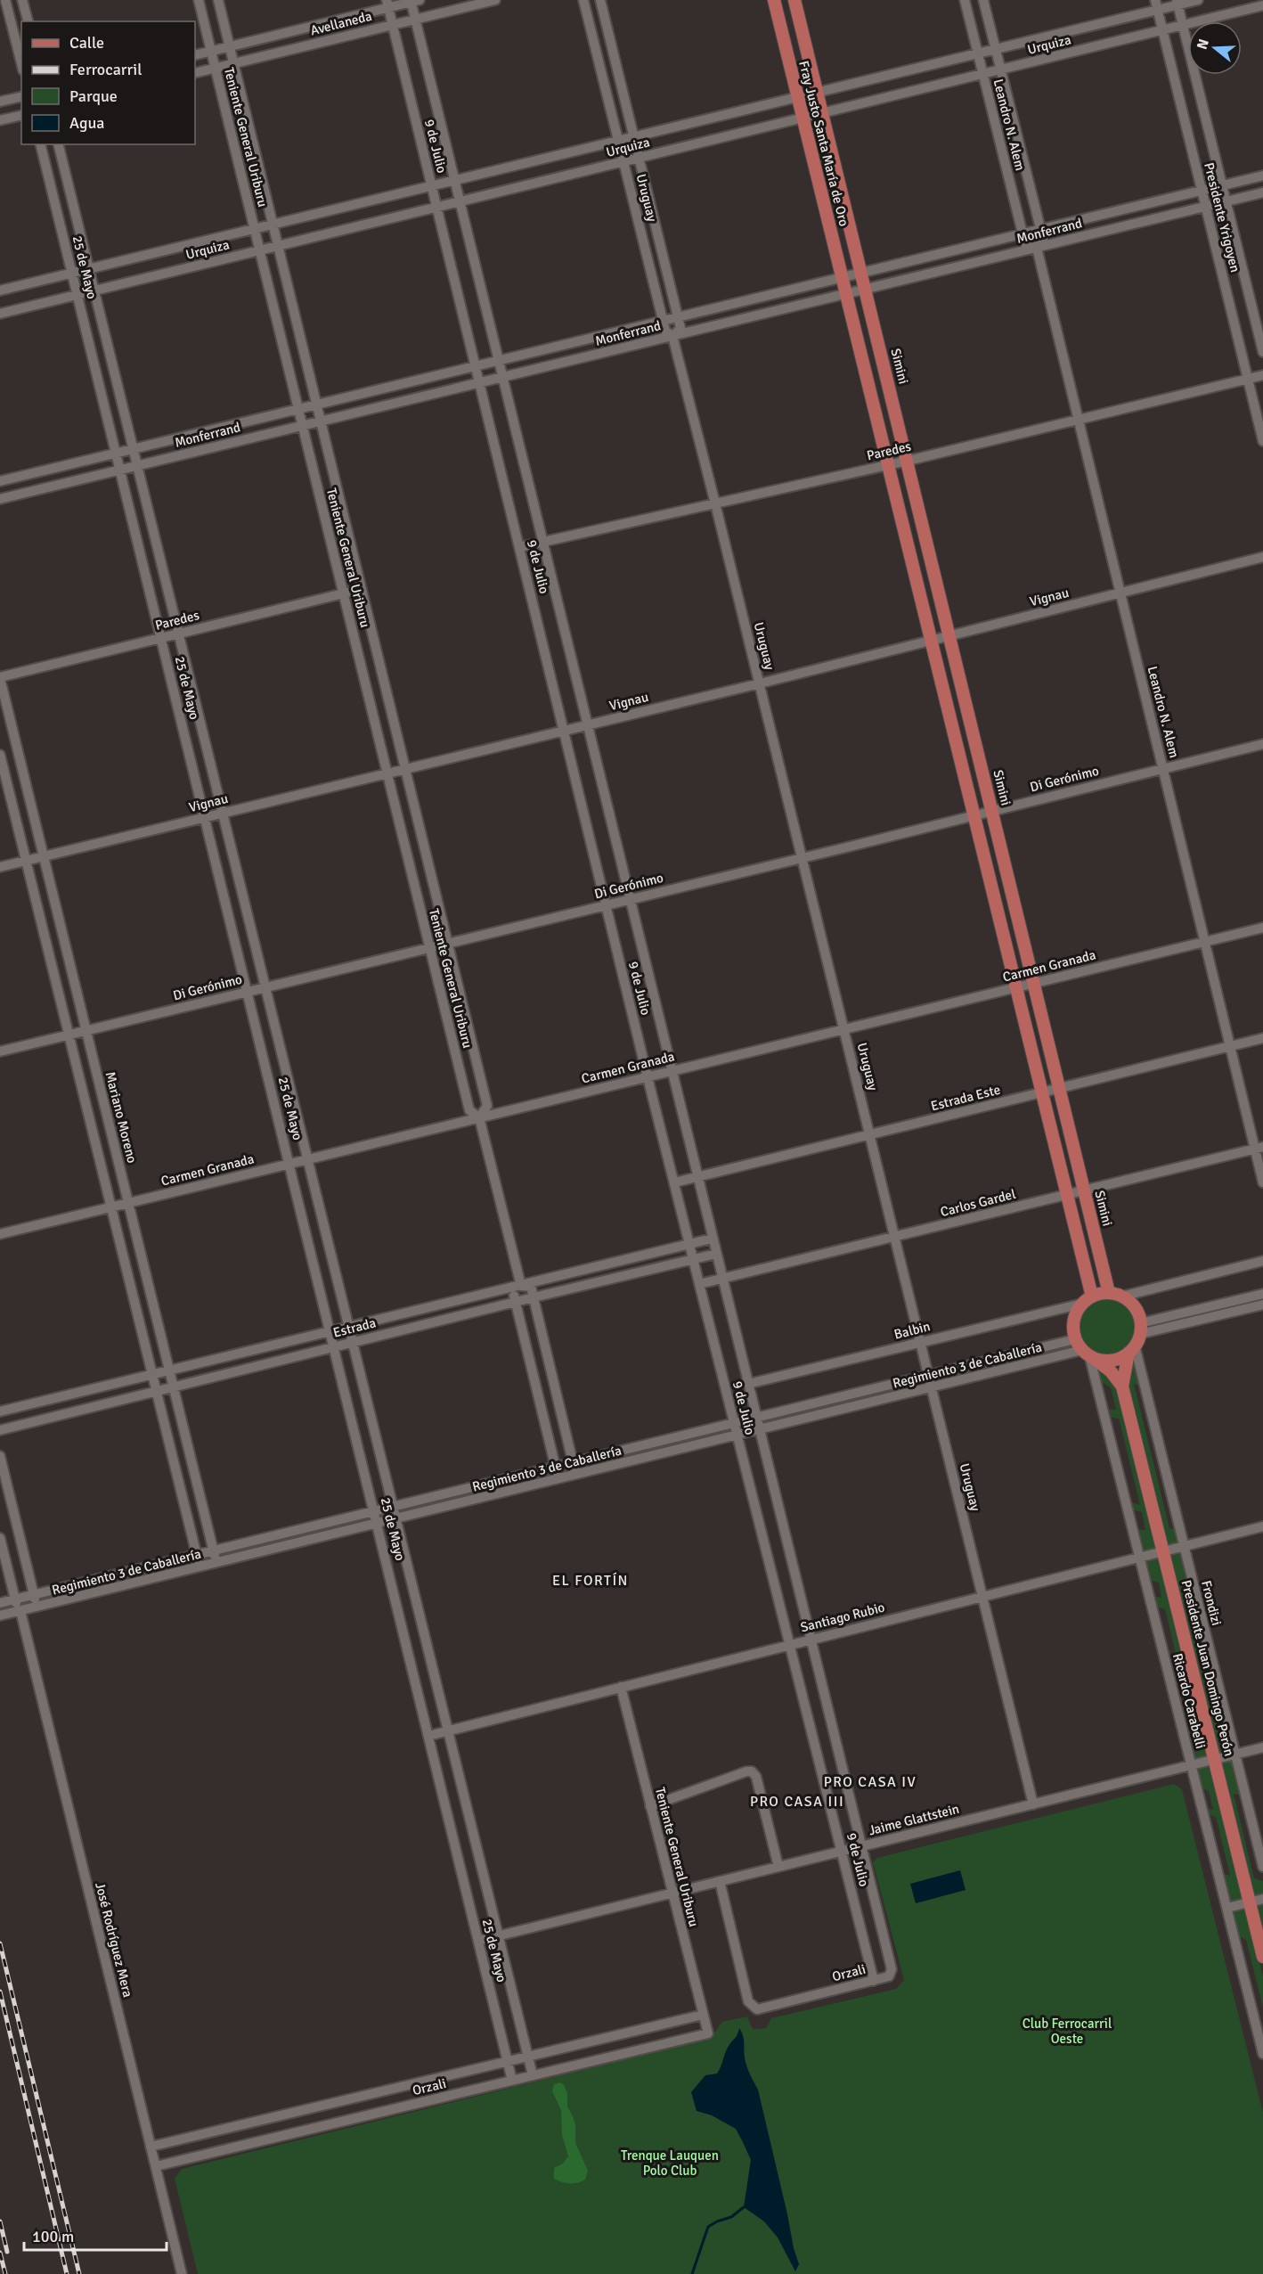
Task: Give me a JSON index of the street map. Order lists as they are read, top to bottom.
{
  "streets": {
    "main road": ["Fray Justo Santa María de Oro", "Simini", "Presidente Juan Domingo Perón"],
    "street": [
      "Avellaneda",
      "Urquiza",
      "Leandro N. Alem",
      "Teniente General Uriburu",
      "9 de Julio",
      "Uruguay",
      "Presidente Yrigoyen",
      "Monferrand",
      "25 de Mayo",
      "Paredes",
      "Vignau",
      "Di Gerónimo",
      "Carmen Granada",
      "Estrada Este",
      "Mariano Moreno",
      "Carlos Gardel",
      "Estrada",
      "Balbin",
      "Regimiento 3 de Caballería",
      "Frondizi",
      "Santiago Rubio",
      "Ricardo Carabelli",
      "Jaime Glattstein",
      "José Rodríguez Mera",
      "Orzali"
    ]
  },
  "crossings": [
    ["Avellaneda", "Teniente General Uriburu"],
    ["Avellaneda", "9 de Julio"],
    ["Urquiza", "Leandro N. Alem"],
    ["Urquiza", "Teniente General Uriburu"],
    ["Urquiza", "Fray Justo Santa María de Oro"],
    ["Urquiza", "9 de Julio"],
    ["Urquiza", "Uruguay"],
    ["Urquiza", "Presidente Yrigoyen"],
    ["Urquiza", "25 de Mayo"],
    ["Leandro N. Alem", "Monferrand"],
    ["Leandro N. Alem", "Paredes"],
    ["Leandro N. Alem", "Vignau"],
    ["Leandro N. Alem", "Di Gerónimo"],
    ["Leandro N. Alem", "Carmen Granada"],
    ["Leandro N. Alem", "Estrada Este"],
    ["Leandro N. Alem", "Carlos Gardel"],
    ["Teniente General Uriburu", "Monferrand"],
    ["Teniente General Uriburu", "Paredes"],
    ["Teniente General Uriburu", "Vignau"],
    ["Teniente General Uriburu", "Di Gerónimo"],
    ["Teniente General Uriburu", "Carmen Granada"],
    ["Teniente General Uriburu", "Estrada"],
    ["Teniente General Uriburu", "Santiago Rubio"],
    ["Teniente General Uriburu", "Jaime Glattstein"],
    ["Teniente General Uriburu", "Orzali"],
    ["Fray Justo Santa María de Oro", "Monferrand"],
    ["Fray Justo Santa María de Oro", "Simini"],
    ["9 de Julio", "Monferrand"],
    ["9 de Julio", "Paredes"],
    ["9 de Julio", "Vignau"],
    ["9 de Julio", "Di Gerónimo"],
    ["9 de Julio", "Carmen Granada"],
    ["9 de Julio", "Estrada Este"],
    ["9 de Julio", "Carlos Gardel"],
    ["9 de Julio", "Estrada"],
    ["9 de Julio", "Balbin"],
    ["9 de Julio", "Regimiento 3 de Caballería"],
    ["9 de Julio", "Santiago Rubio"],
    ["9 de Julio", "Jaime Glattstein"],
    ["9 de Julio", "Orzali"],
    ["Uruguay", "Monferrand"],
    ["Uruguay", "Paredes"],
    ["Uruguay", "Vignau"],
    ["Uruguay", "Di Gerónimo"],
    ["Uruguay", "Carmen Granada"],
    ["Uruguay", "Estrada Este"],
    ["Uruguay", "Carlos Gardel"],
    ["Uruguay", "Balbin"],
    ["Uruguay", "Regimiento 3 de Caballería"],
    ["Uruguay", "Santiago Rubio"],
    ["Uruguay", "Jaime Glattstein"],
    ["Presidente Yrigoyen", "Monferrand"],
    ["Presidente Yrigoyen", "Paredes"],
    ["Monferrand", "25 de Mayo"],
    ["Monferrand", "Simini"],
    ["25 de Mayo", "Paredes"],
    ["25 de Mayo", "Vignau"],
    ["25 de Mayo", "Di Gerónimo"],
    ["25 de Mayo", "Carmen Granada"],
    ["25 de Mayo", "Estrada"],
    ["25 de Mayo", "Regimiento 3 de Caballería"],
    ["25 de Mayo", "Santiago Rubio"],
    ["25 de Mayo", "Jaime Glattstein"],
    ["25 de Mayo", "Orzali"],
    ["Simini", "Paredes"],
    ["Simini", "Vignau"],
    ["Simini", "Di Gerónimo"],
    ["Simini", "Carmen Granada"],
    ["Simini", "Estrada Este"],
    ["Simini", "Carlos Gardel"],
    ["Simini", "Balbin"],
    ["Simini", "Regimiento 3 de Caballería"],
    ["Simini", "Frondizi"],
    ["Simini", "Presidente Juan Domingo Perón"],
    ["Simini", "Ricardo Carabelli"],
    ["Paredes", "Mariano Moreno"],
    ["Vignau", "Mariano Moreno"],
    ["Di Gerónimo", "Mariano Moreno"],
    ["Carmen Granada", "Mariano Moreno"],
    ["Mariano Moreno", "Estrada"],
    ["Mariano Moreno", "Regimiento 3 de Caballería"],
    ["Balbin", "Regimiento 3 de Caballería"],
    ["Balbin", "Frondizi"],
    ["Balbin", "Presidente Juan Domingo Perón"],
    ["Balbin", "Ricardo Carabelli"],
    ["Regimiento 3 de Caballería", "Frondizi"],
    ["Regimiento 3 de Caballería", "Presidente Juan Domingo Perón"],
    ["Regimiento 3 de Caballería", "Ricardo Carabelli"],
    ["Regimiento 3 de Caballería", "José Rodríguez Mera"],
    ["Frondizi", "Santiago Rubio"],
    ["Frondizi", "Presidente Juan Domingo Perón"],
    ["Frondizi", "Ricardo Carabelli"],
    ["Frondizi", "Jaime Glattstein"],
    ["Santiago Rubio", "Presidente Juan Domingo Perón"],
    ["Santiago Rubio", "Ricardo Carabelli"],
    ["Presidente Juan Domingo Perón", "Ricardo Carabelli"],
    ["Presidente Juan Domingo Perón", "Jaime Glattstein"],
    ["Ricardo Carabelli", "Jaime Glattstein"],
    ["Jaime Glattstein", "Orzali"],
    ["José Rodríguez Mera", "Orzali"]
  ],
  "districts": ["EL FORTÍN", "PRO CASA IV", "PRO CASA III"],
  "parks": ["Club Ferrocarril Oeste", "Trenque Lauquen Polo Club"],
  "legend": [
    "Calle",
    "Ferrocarril",
    "Parque",
    "Agua"
  ],
  "scale_bar": "100 m",
  "north": "left"
}
